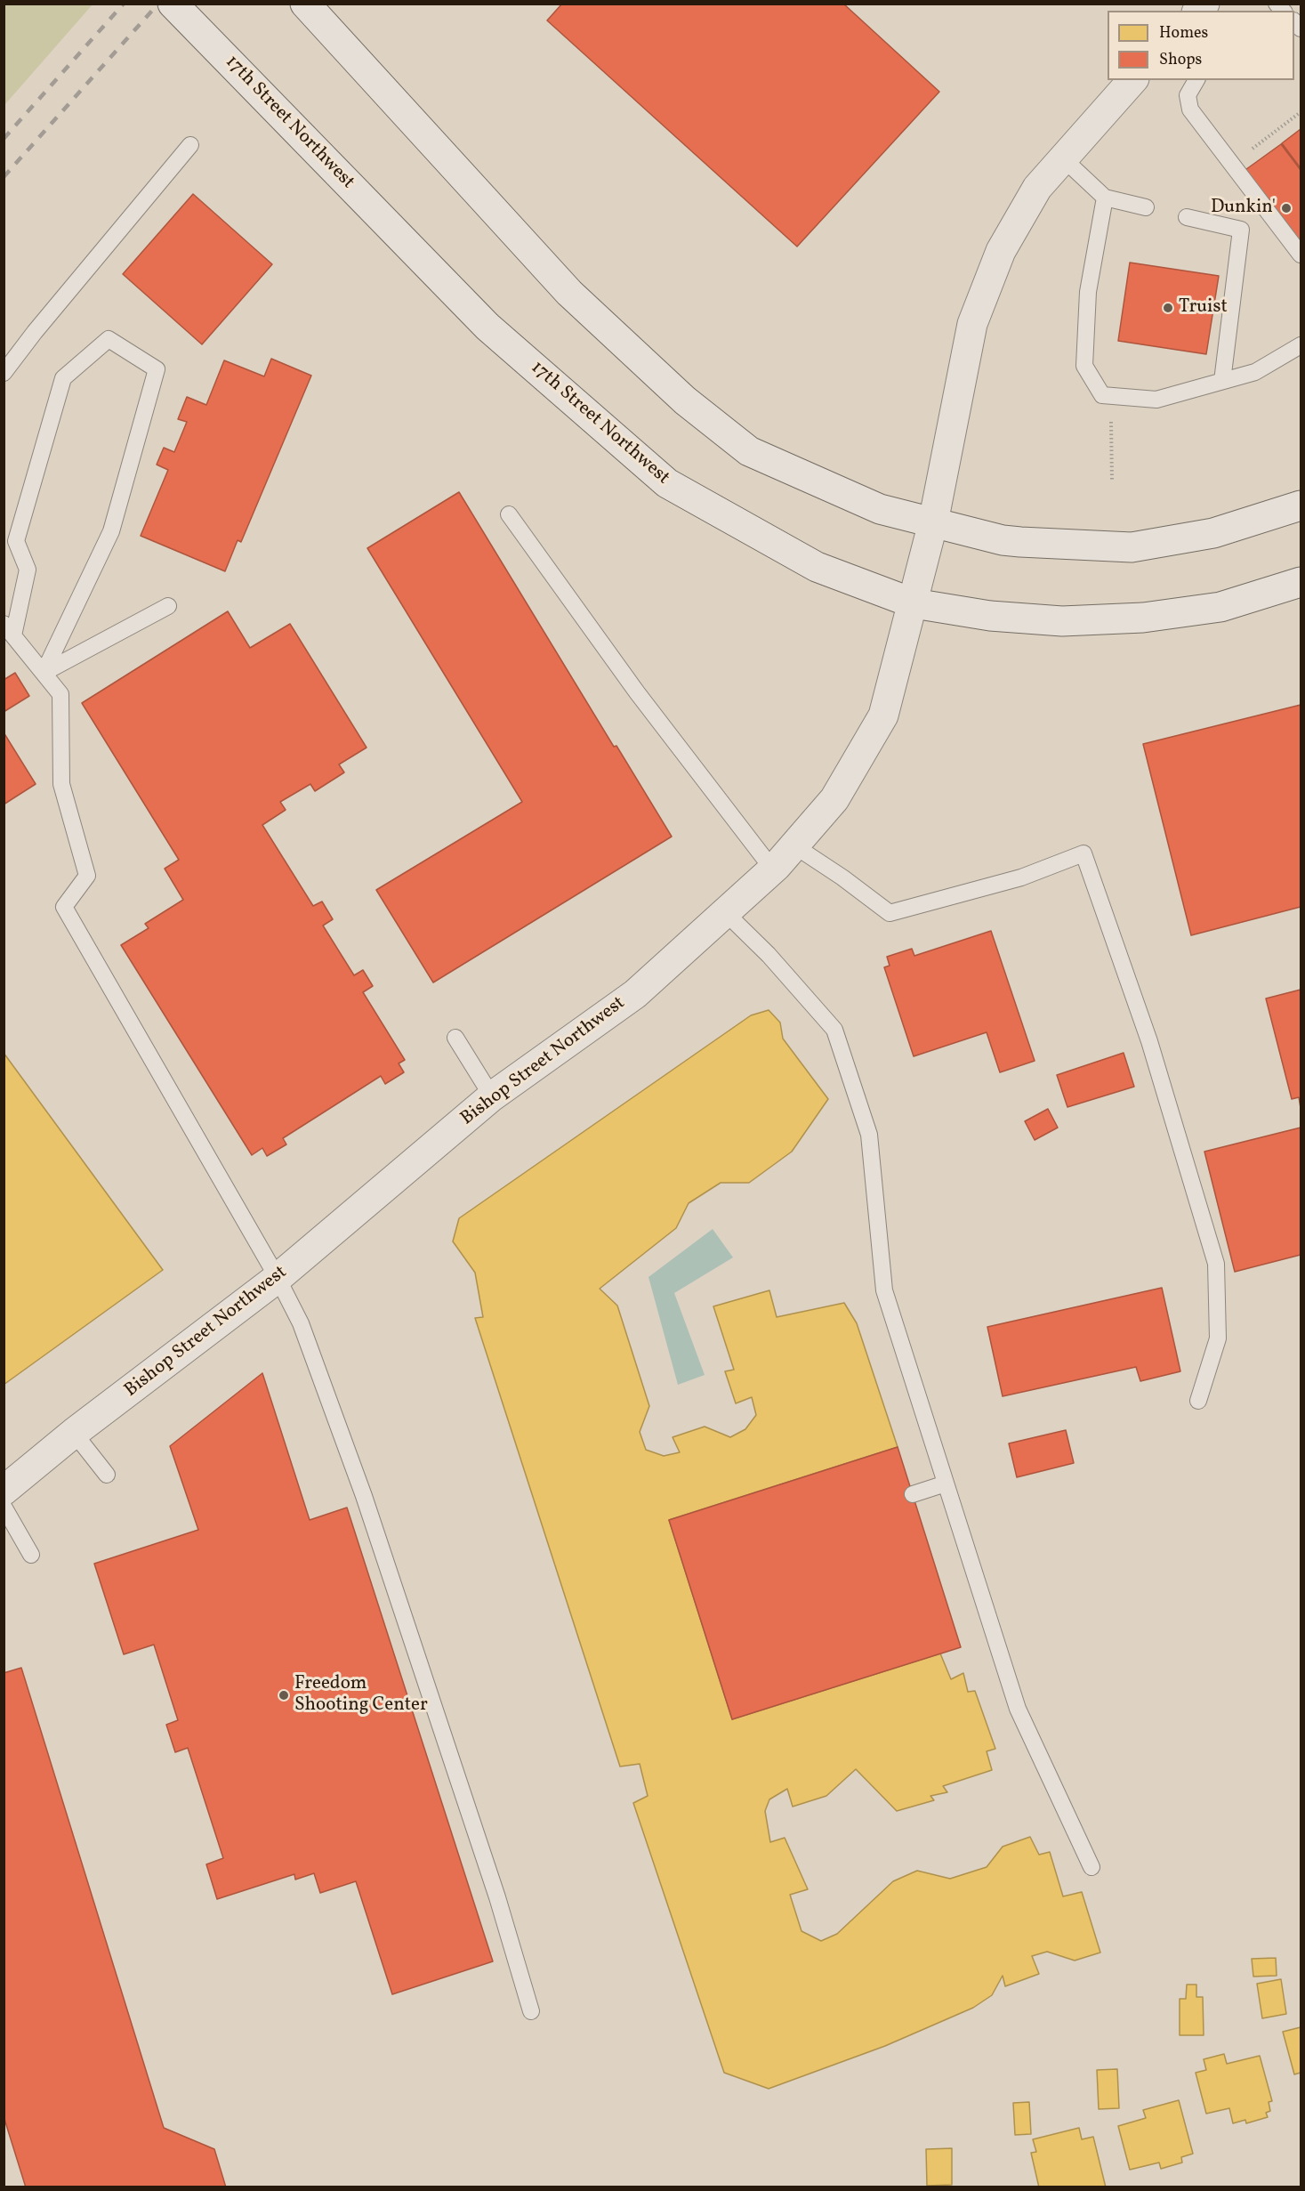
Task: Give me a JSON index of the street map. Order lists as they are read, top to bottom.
{
  "streets": {
    "main road": ["17th Street Northwest", "Bishop Street Northwest"]
  },
  "crossings": [
    ["17th Street Northwest", "Bishop Street Northwest"]
  ],
  "places": ["Dunkin'", "Truist", "Freedom Shooting Center"],
  "legend": ["Homes", "Shops"]
}
